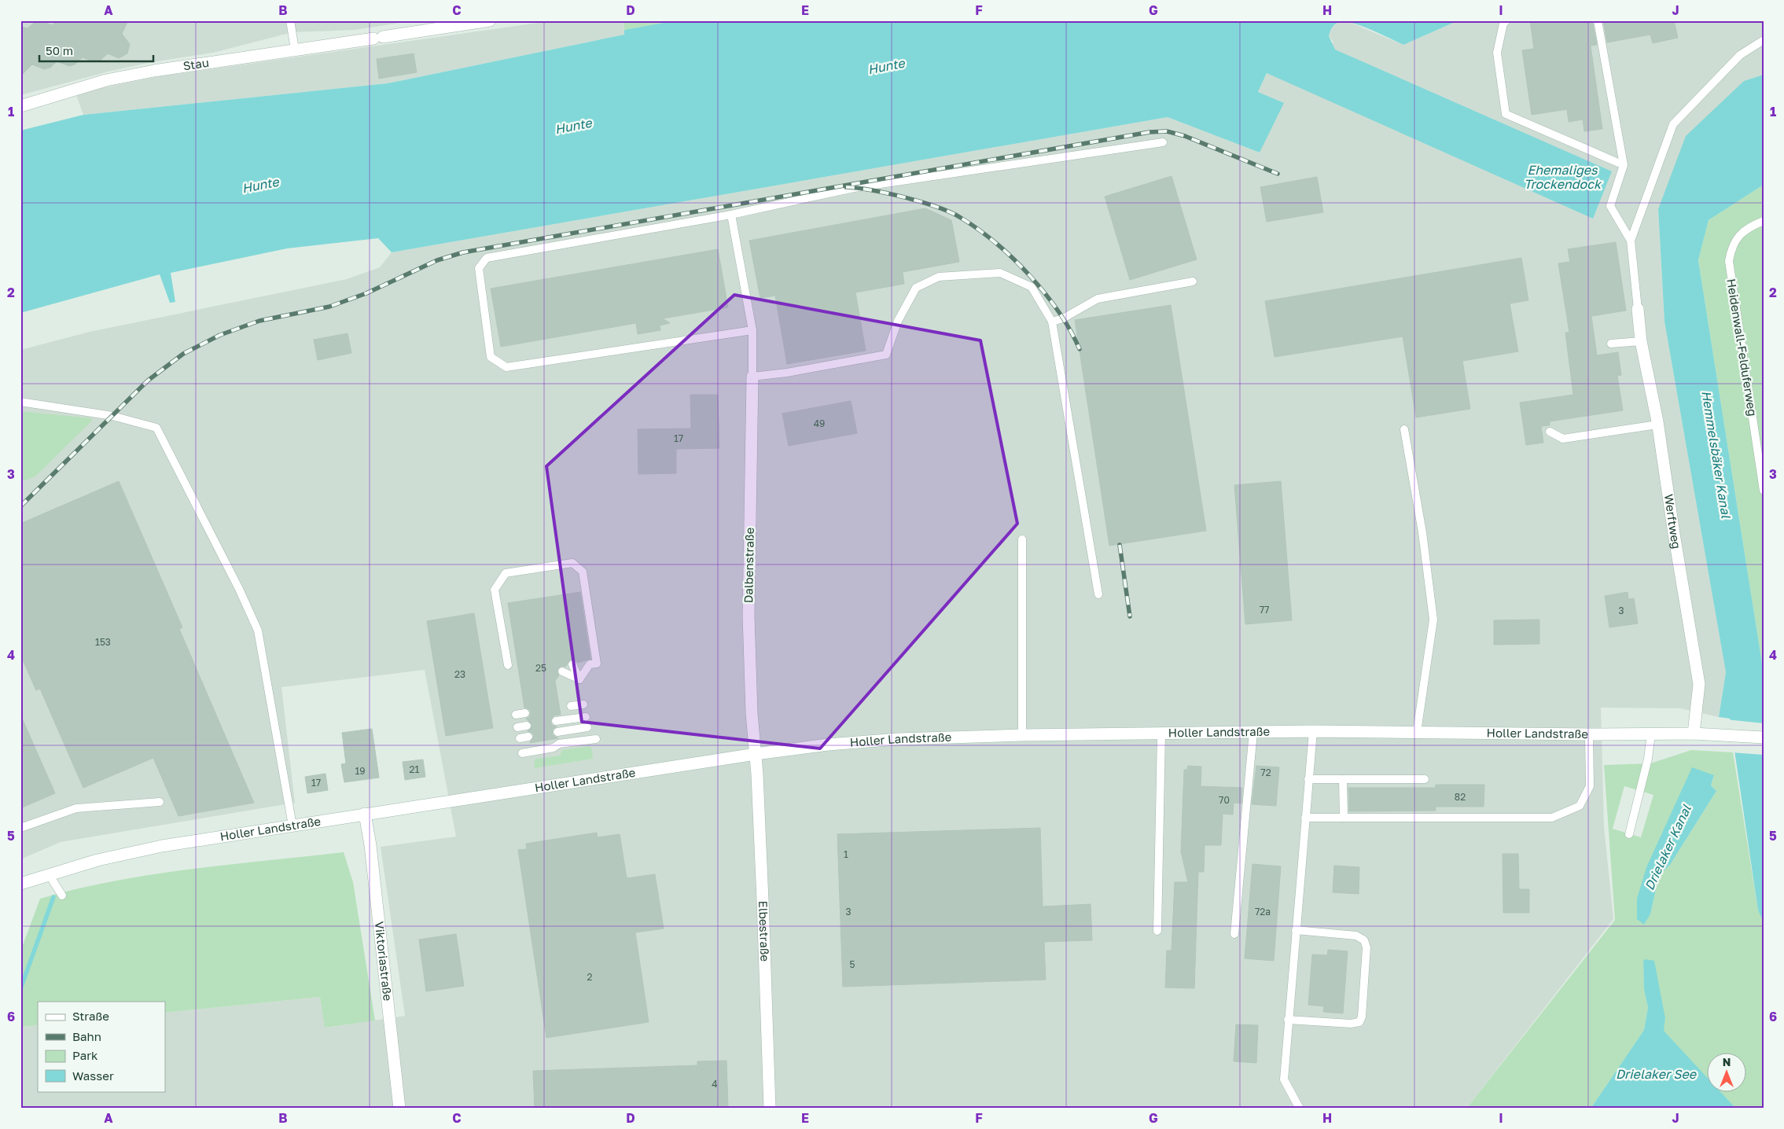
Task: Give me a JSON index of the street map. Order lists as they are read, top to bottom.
{
  "streets": {
    "street": [
      "Stau",
      "Werftweg",
      "Dalbenstraße",
      "Holler Landstraße",
      "Elbestraße",
      "Viktoriastraße"
    ],
    "lane": ["Heidenwall-Felduferweg"]
  },
  "crossings": [
    ["Werftweg", "Holler Landstraße"],
    ["Dalbenstraße", "Holler Landstraße"],
    ["Dalbenstraße", "Elbestraße"],
    ["Holler Landstraße", "Elbestraße"],
    ["Holler Landstraße", "Viktoriastraße"]
  ],
  "water": [
    "Hunte",
    "Ehemaliges Trockendock",
    "Hemmelsbäker Kanal",
    "Drielaker Kanal",
    "Drielaker See"
  ],
  "house_numbers": [
    "49",
    "17",
    "77",
    "3",
    "153",
    "25",
    "23",
    "21",
    "19",
    "72",
    "17",
    "82",
    "70",
    "1",
    "3",
    "72a",
    "5",
    "2",
    "4"
  ],
  "legend": [
    "Straße",
    "Bahn",
    "Park",
    "Wasser"
  ],
  "scale_bar": "50 m",
  "north": "top",
  "grid": {
    "columns": [
      "A",
      "B",
      "C",
      "D",
      "E",
      "F",
      "G",
      "H",
      "I",
      "J"
    ],
    "rows": [
      "1",
      "2",
      "3",
      "4",
      "5",
      "6"
    ]
  }
}
